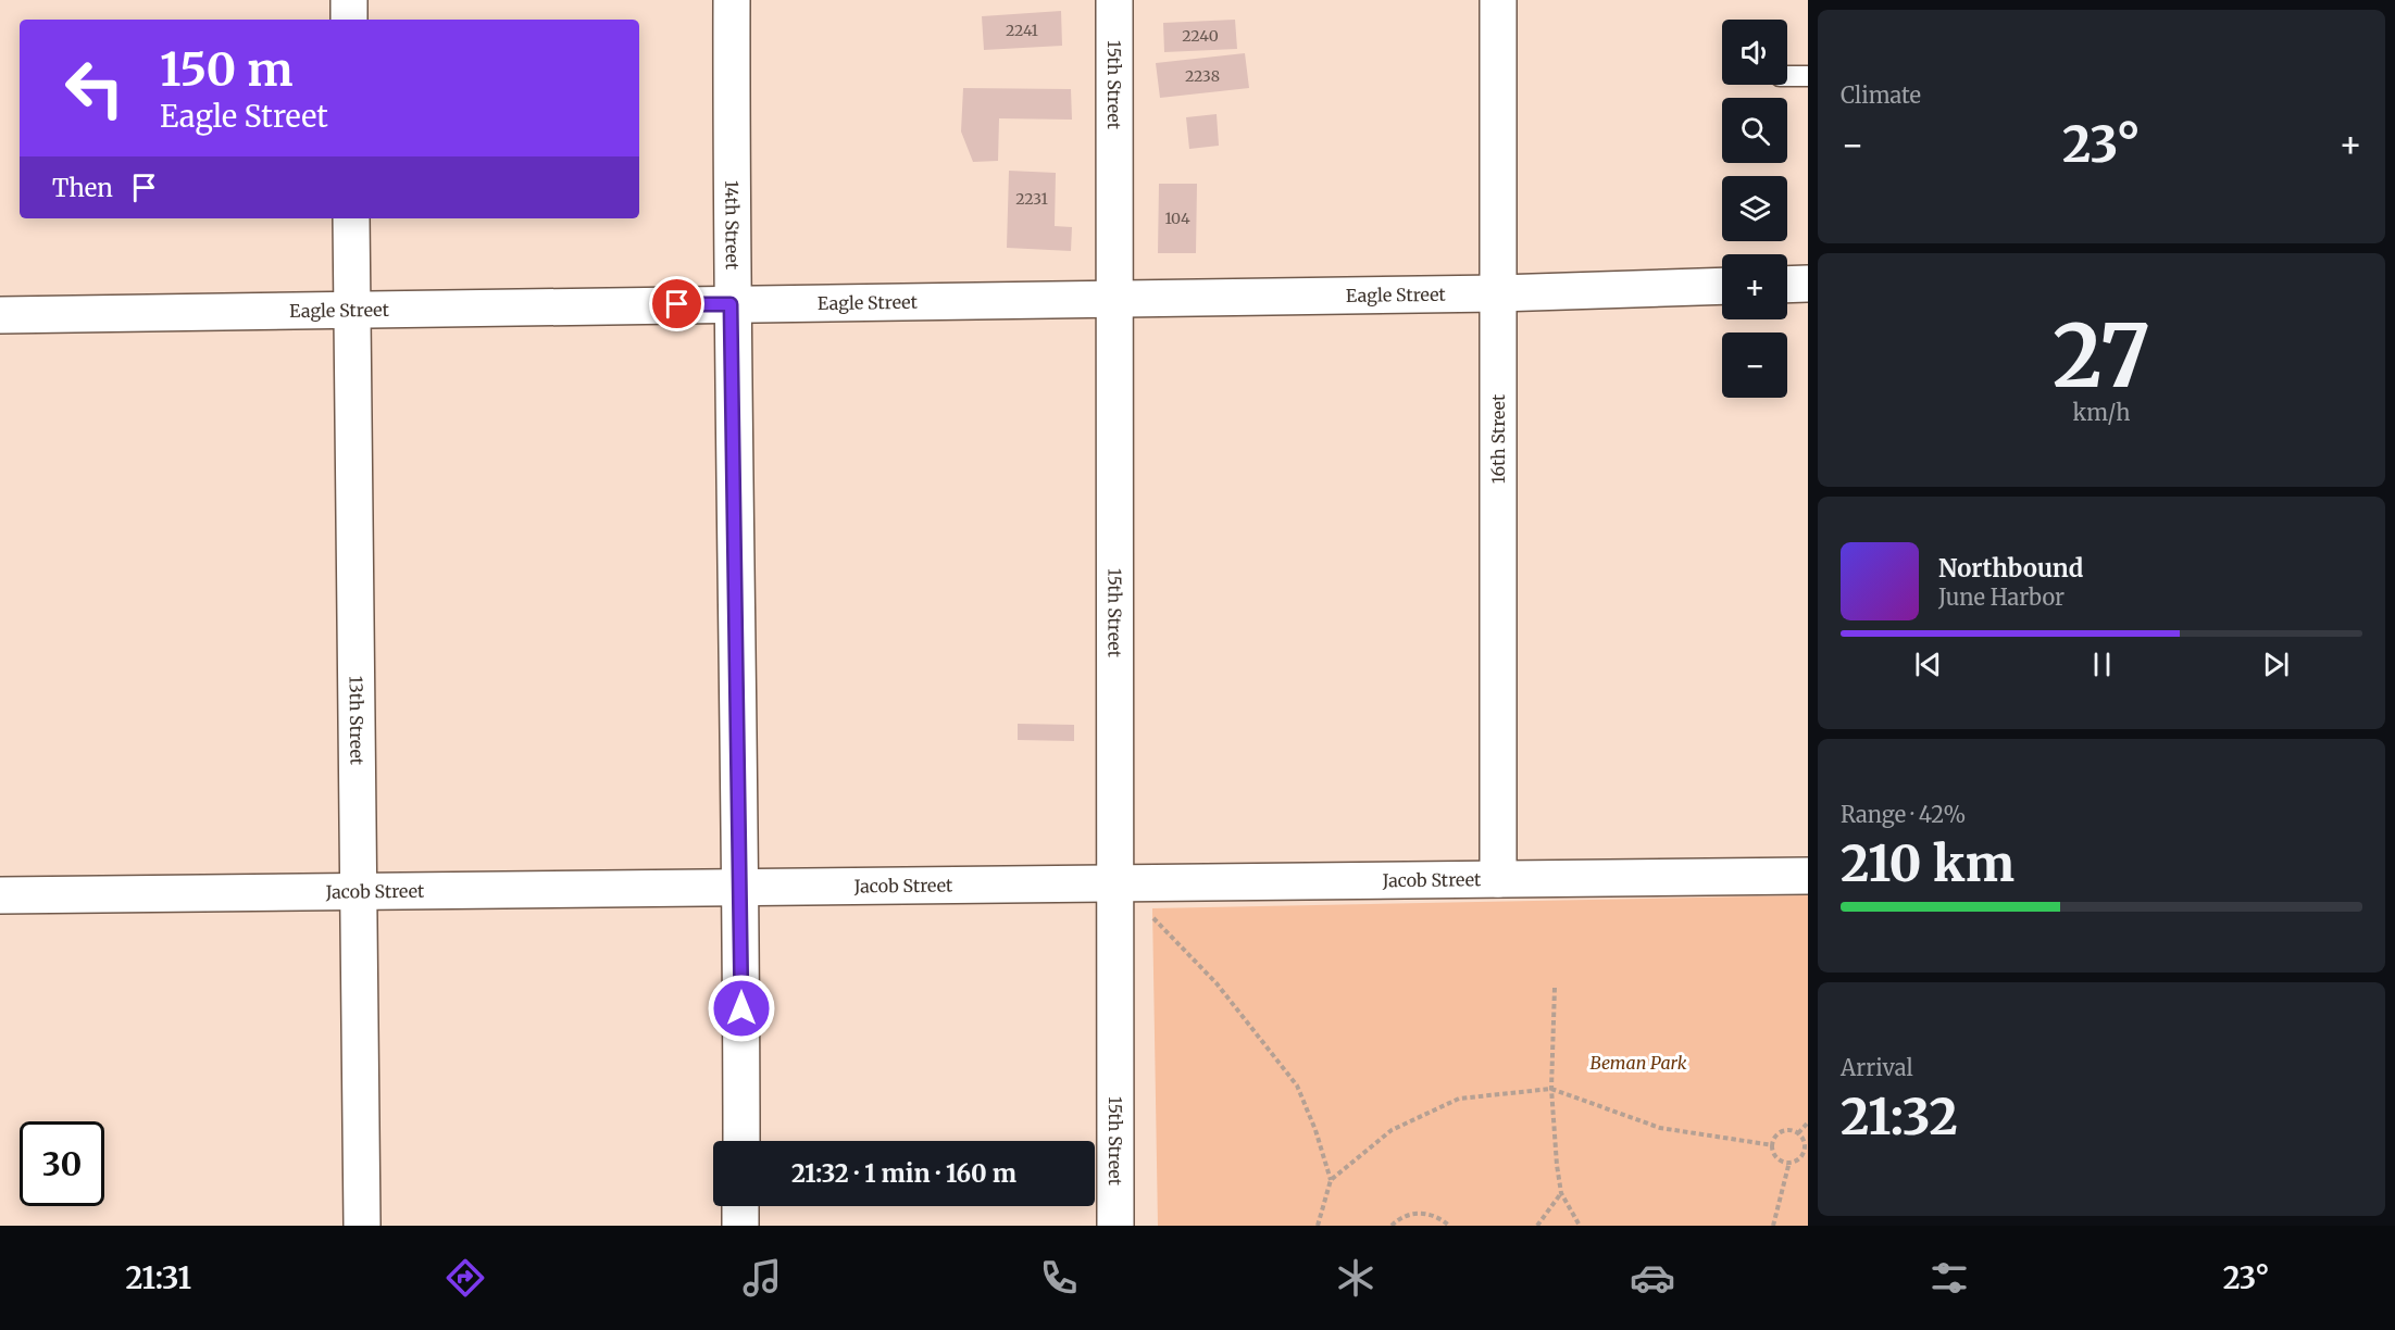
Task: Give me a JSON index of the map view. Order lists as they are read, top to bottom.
{
  "streets": {
    "street": [
      "15th Street",
      "14th Street",
      "Eagle Street",
      "16th Street",
      "13th Street",
      "Jacob Street"
    ]
  },
  "crossings": [
    ["15th Street", "Eagle Street"],
    ["15th Street", "Jacob Street"],
    ["14th Street", "Eagle Street"],
    ["14th Street", "Jacob Street"],
    ["Eagle Street", "16th Street"],
    ["Eagle Street", "13th Street"],
    ["16th Street", "Jacob Street"],
    ["13th Street", "Jacob Street"]
  ],
  "parks": ["Beman Park"],
  "house_numbers": [
    "2241",
    "2240",
    "2238",
    "2231",
    "104"
  ],
  "page": {
    "tile": [
      "Climate",
      ["27", "km/h"],
      ["Range · 42%", "210 km"],
      ["Arrival", "21:32"]
    ],
    "map_buttons": ["+", "−"],
    "turn": ["150 m", "Eagle Street"],
    "heat": ["−", "23°", "+"],
    "then": "Then",
    "song": ["Northbound", "June Harbor"],
    "limit": "30",
    "trip": "21:32 · 1 min · 160 m",
    "tabs": ["21:31", "23°"]
  }
}
